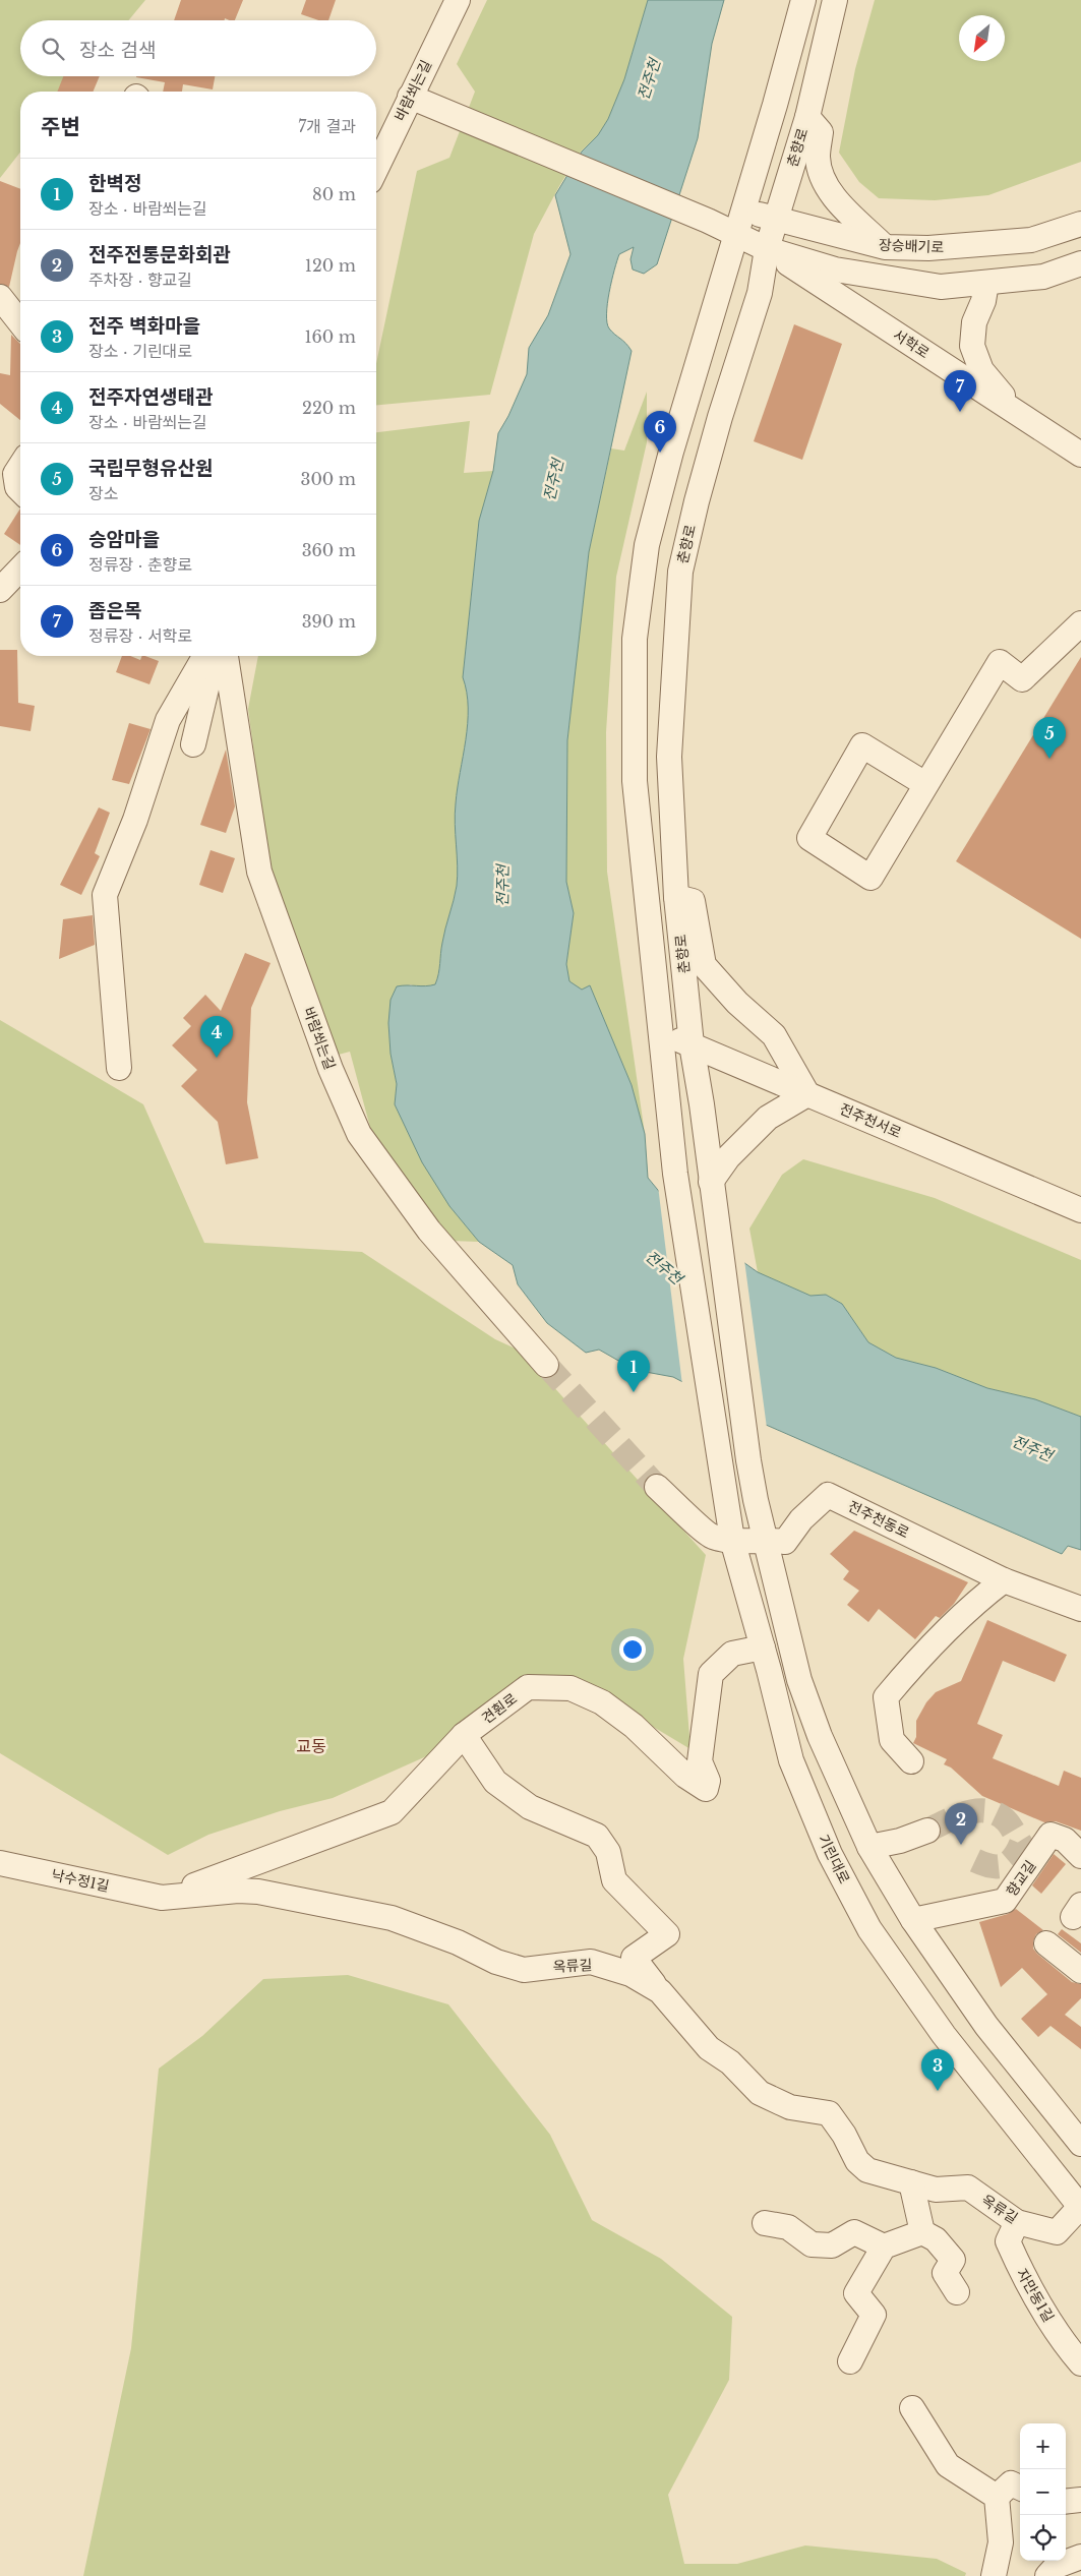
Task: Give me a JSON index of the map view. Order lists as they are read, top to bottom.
{
  "streets": {
    "street": [
      "바람쐬는길",
      "춘향로",
      "장승배기로",
      "서학로",
      "전주천서로",
      "전주천동로",
      "견훤로",
      "기린대로",
      "향교길",
      "낙수정1길",
      "옥류길",
      "자만동1길"
    ]
  },
  "crossings": [
    ["춘향로", "장승배기로"],
    ["춘향로", "서학로"],
    ["춘향로", "전주천서로"],
    ["춘향로", "전주천동로"],
    ["전주천서로", "기린대로"],
    ["견훤로", "기린대로"],
    ["견훤로", "낙수정1길"],
    ["견훤로", "옥류길"],
    ["기린대로", "옥류길"],
    ["낙수정1길", "옥류길"],
    ["옥류길", "자만동1길"]
  ],
  "districts": ["교동"],
  "water": ["전주천"],
  "north": "bottom left",
  "page": {
    "search": "장소 검색",
    "heading": ["주변", "7개 결과"],
    "list": [
      {
        "mark": "1",
        "name": "한벽정",
        "note": "장소 · 바람쐬는길",
        "value": "80 m"
      },
      {
        "mark": "2",
        "name": "전주전통문화회관",
        "note": "주차장 · 향교길",
        "value": "120 m"
      },
      {
        "mark": "3",
        "name": "전주 벽화마을",
        "note": "장소 · 기린대로",
        "value": "160 m"
      },
      {
        "mark": "4",
        "name": "전주자연생태관",
        "note": "장소 · 바람쐬는길",
        "value": "220 m"
      },
      {
        "mark": "5",
        "name": "국립무형유산원",
        "note": "장소",
        "value": "300 m"
      },
      {
        "mark": "6",
        "name": "승암마을",
        "note": "정류장 · 춘향로",
        "value": "360 m"
      },
      {
        "mark": "7",
        "name": "좁은목",
        "note": "정류장 · 서학로",
        "value": "390 m"
      }
    ],
    "pins": [
      "7",
      "6",
      "5",
      "4",
      "1",
      "2",
      "3"
    ],
    "map_buttons": ["+", "−"]
  }
}
